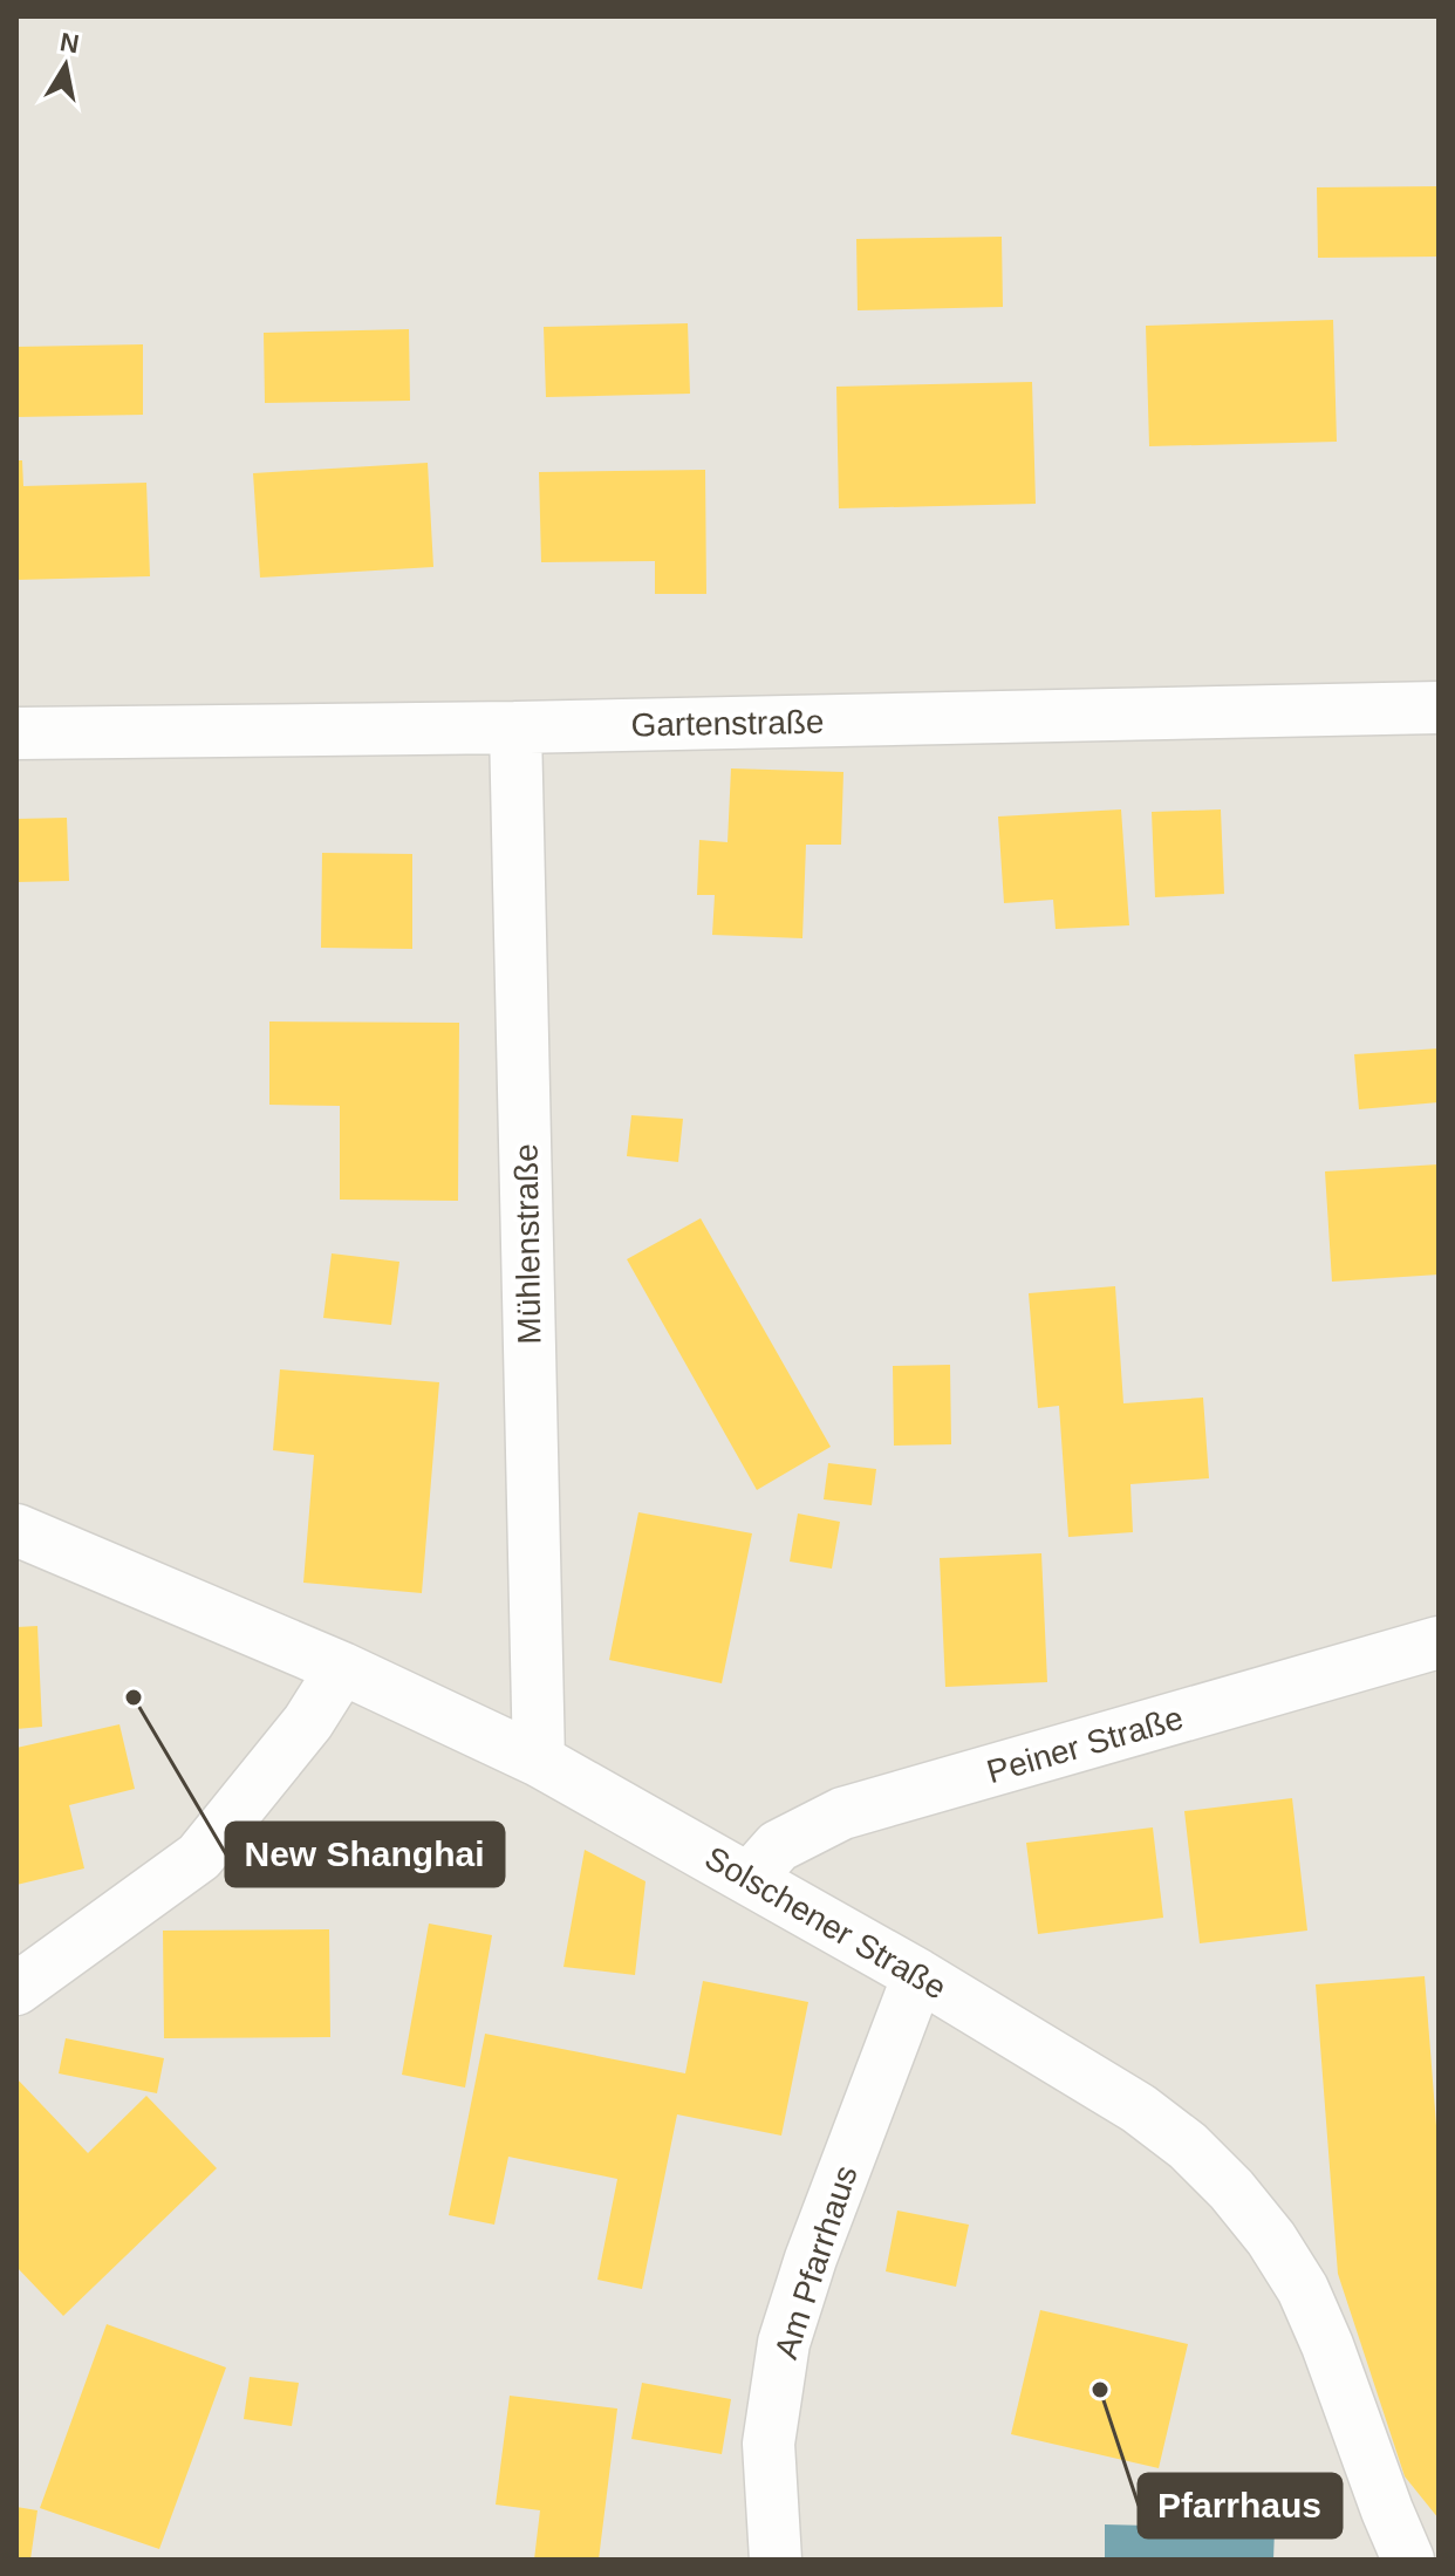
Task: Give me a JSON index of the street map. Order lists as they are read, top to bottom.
{
  "streets": {
    "street": [
      "Gartenstraße",
      "Mühlenstraße",
      "Peiner Straße",
      "Solschener Straße",
      "Am Pfarrhaus"
    ]
  },
  "crossings": [
    ["Gartenstraße", "Mühlenstraße"],
    ["Mühlenstraße", "Solschener Straße"],
    ["Peiner Straße", "Solschener Straße"],
    ["Solschener Straße", "Am Pfarrhaus"]
  ],
  "places": ["New Shanghai", "Pfarrhaus"],
  "north": "top"
}
